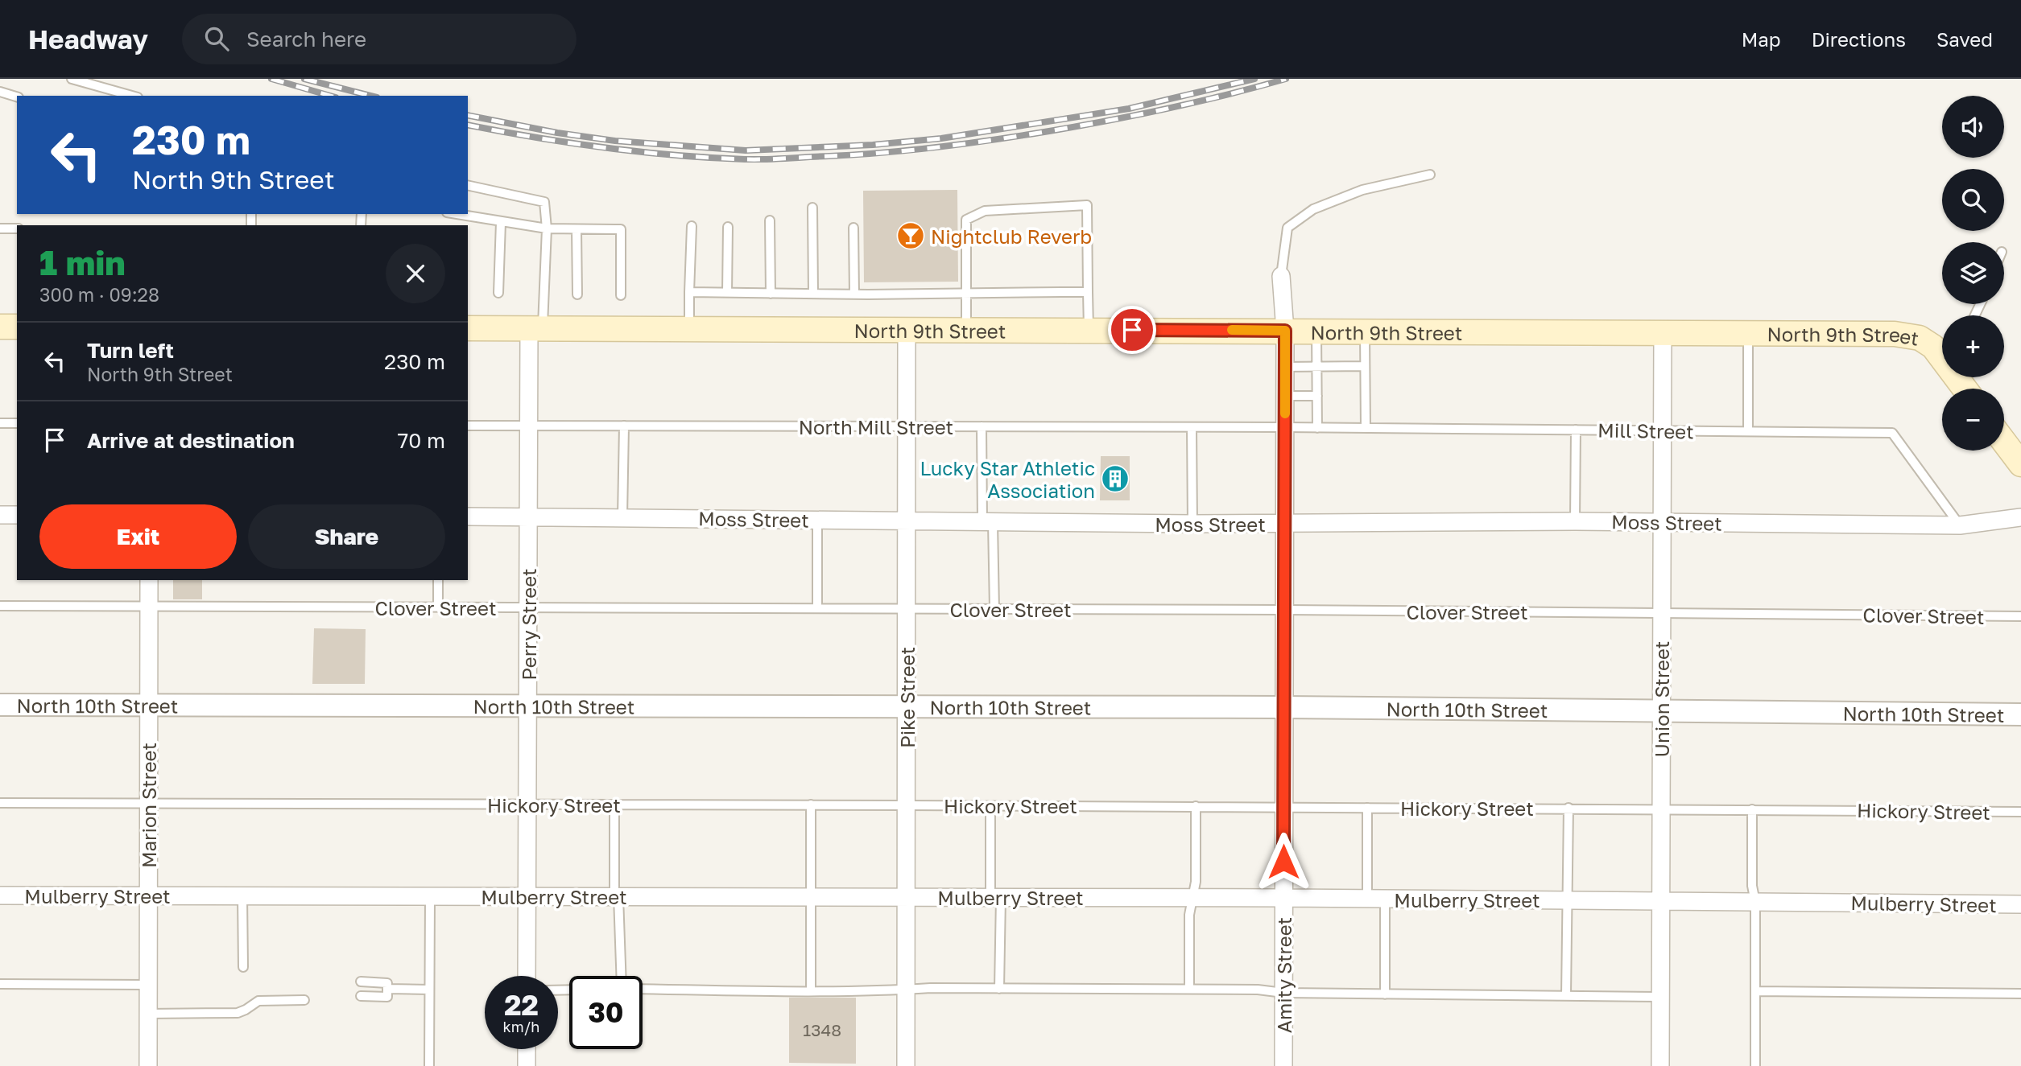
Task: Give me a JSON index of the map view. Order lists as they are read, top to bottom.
{
  "streets": {
    "main road": ["North 9th Street"],
    "street": [
      "Moss Street",
      "Perry Street",
      "Pike Street",
      "Union Street",
      "North 10th Street",
      "Marion Street",
      "Mulberry Street",
      "Amity Street"
    ],
    "lane": [
      "North Mill Street",
      "Mill Street",
      "Clover Street",
      "Hickory Street"
    ]
  },
  "crossings": [
    ["North 9th Street", "Perry Street"],
    ["North 9th Street", "Pike Street"],
    ["North 9th Street", "Union Street"],
    ["North 9th Street", "Amity Street"],
    ["North Mill Street", "Mill Street"],
    ["North Mill Street", "Perry Street"],
    ["North Mill Street", "Pike Street"],
    ["North Mill Street", "Amity Street"],
    ["Mill Street", "Moss Street"],
    ["Mill Street", "Union Street"],
    ["Mill Street", "Amity Street"],
    ["Moss Street", "Perry Street"],
    ["Moss Street", "Pike Street"],
    ["Moss Street", "Union Street"],
    ["Moss Street", "Amity Street"],
    ["Clover Street", "Perry Street"],
    ["Clover Street", "Pike Street"],
    ["Clover Street", "Union Street"],
    ["Clover Street", "Marion Street"],
    ["Clover Street", "Amity Street"],
    ["Perry Street", "North 10th Street"],
    ["Perry Street", "Hickory Street"],
    ["Perry Street", "Mulberry Street"],
    ["Pike Street", "North 10th Street"],
    ["Pike Street", "Hickory Street"],
    ["Pike Street", "Mulberry Street"],
    ["Union Street", "North 10th Street"],
    ["Union Street", "Hickory Street"],
    ["Union Street", "Mulberry Street"],
    ["North 10th Street", "Marion Street"],
    ["North 10th Street", "Amity Street"],
    ["Hickory Street", "Marion Street"],
    ["Hickory Street", "Amity Street"],
    ["Marion Street", "Mulberry Street"],
    ["Mulberry Street", "Amity Street"]
  ],
  "places": {
    "bar": ["Nightclub Reverb"],
    "building": ["Lucky Star Athletic Association"]
  },
  "house_numbers": ["1348"],
  "page": {
    "header": "Headway",
    "search": "Search here",
    "nav": ["Map", "Directions", "Saved"],
    "map_buttons": ["+", "−"],
    "turn": ["230 m", "North 9th Street"],
    "heading": ["1 min", "300 m · 09:28"],
    "list": [
      {
        "name": "Turn left",
        "note": "North 9th Street",
        "value": "230 m"
      },
      {
        "name": "Arrive at destination",
        "value": "70 m"
      }
    ],
    "buttons": ["Exit", "Share"],
    "speed": "22 km/h",
    "limit": "30"
  }
}
